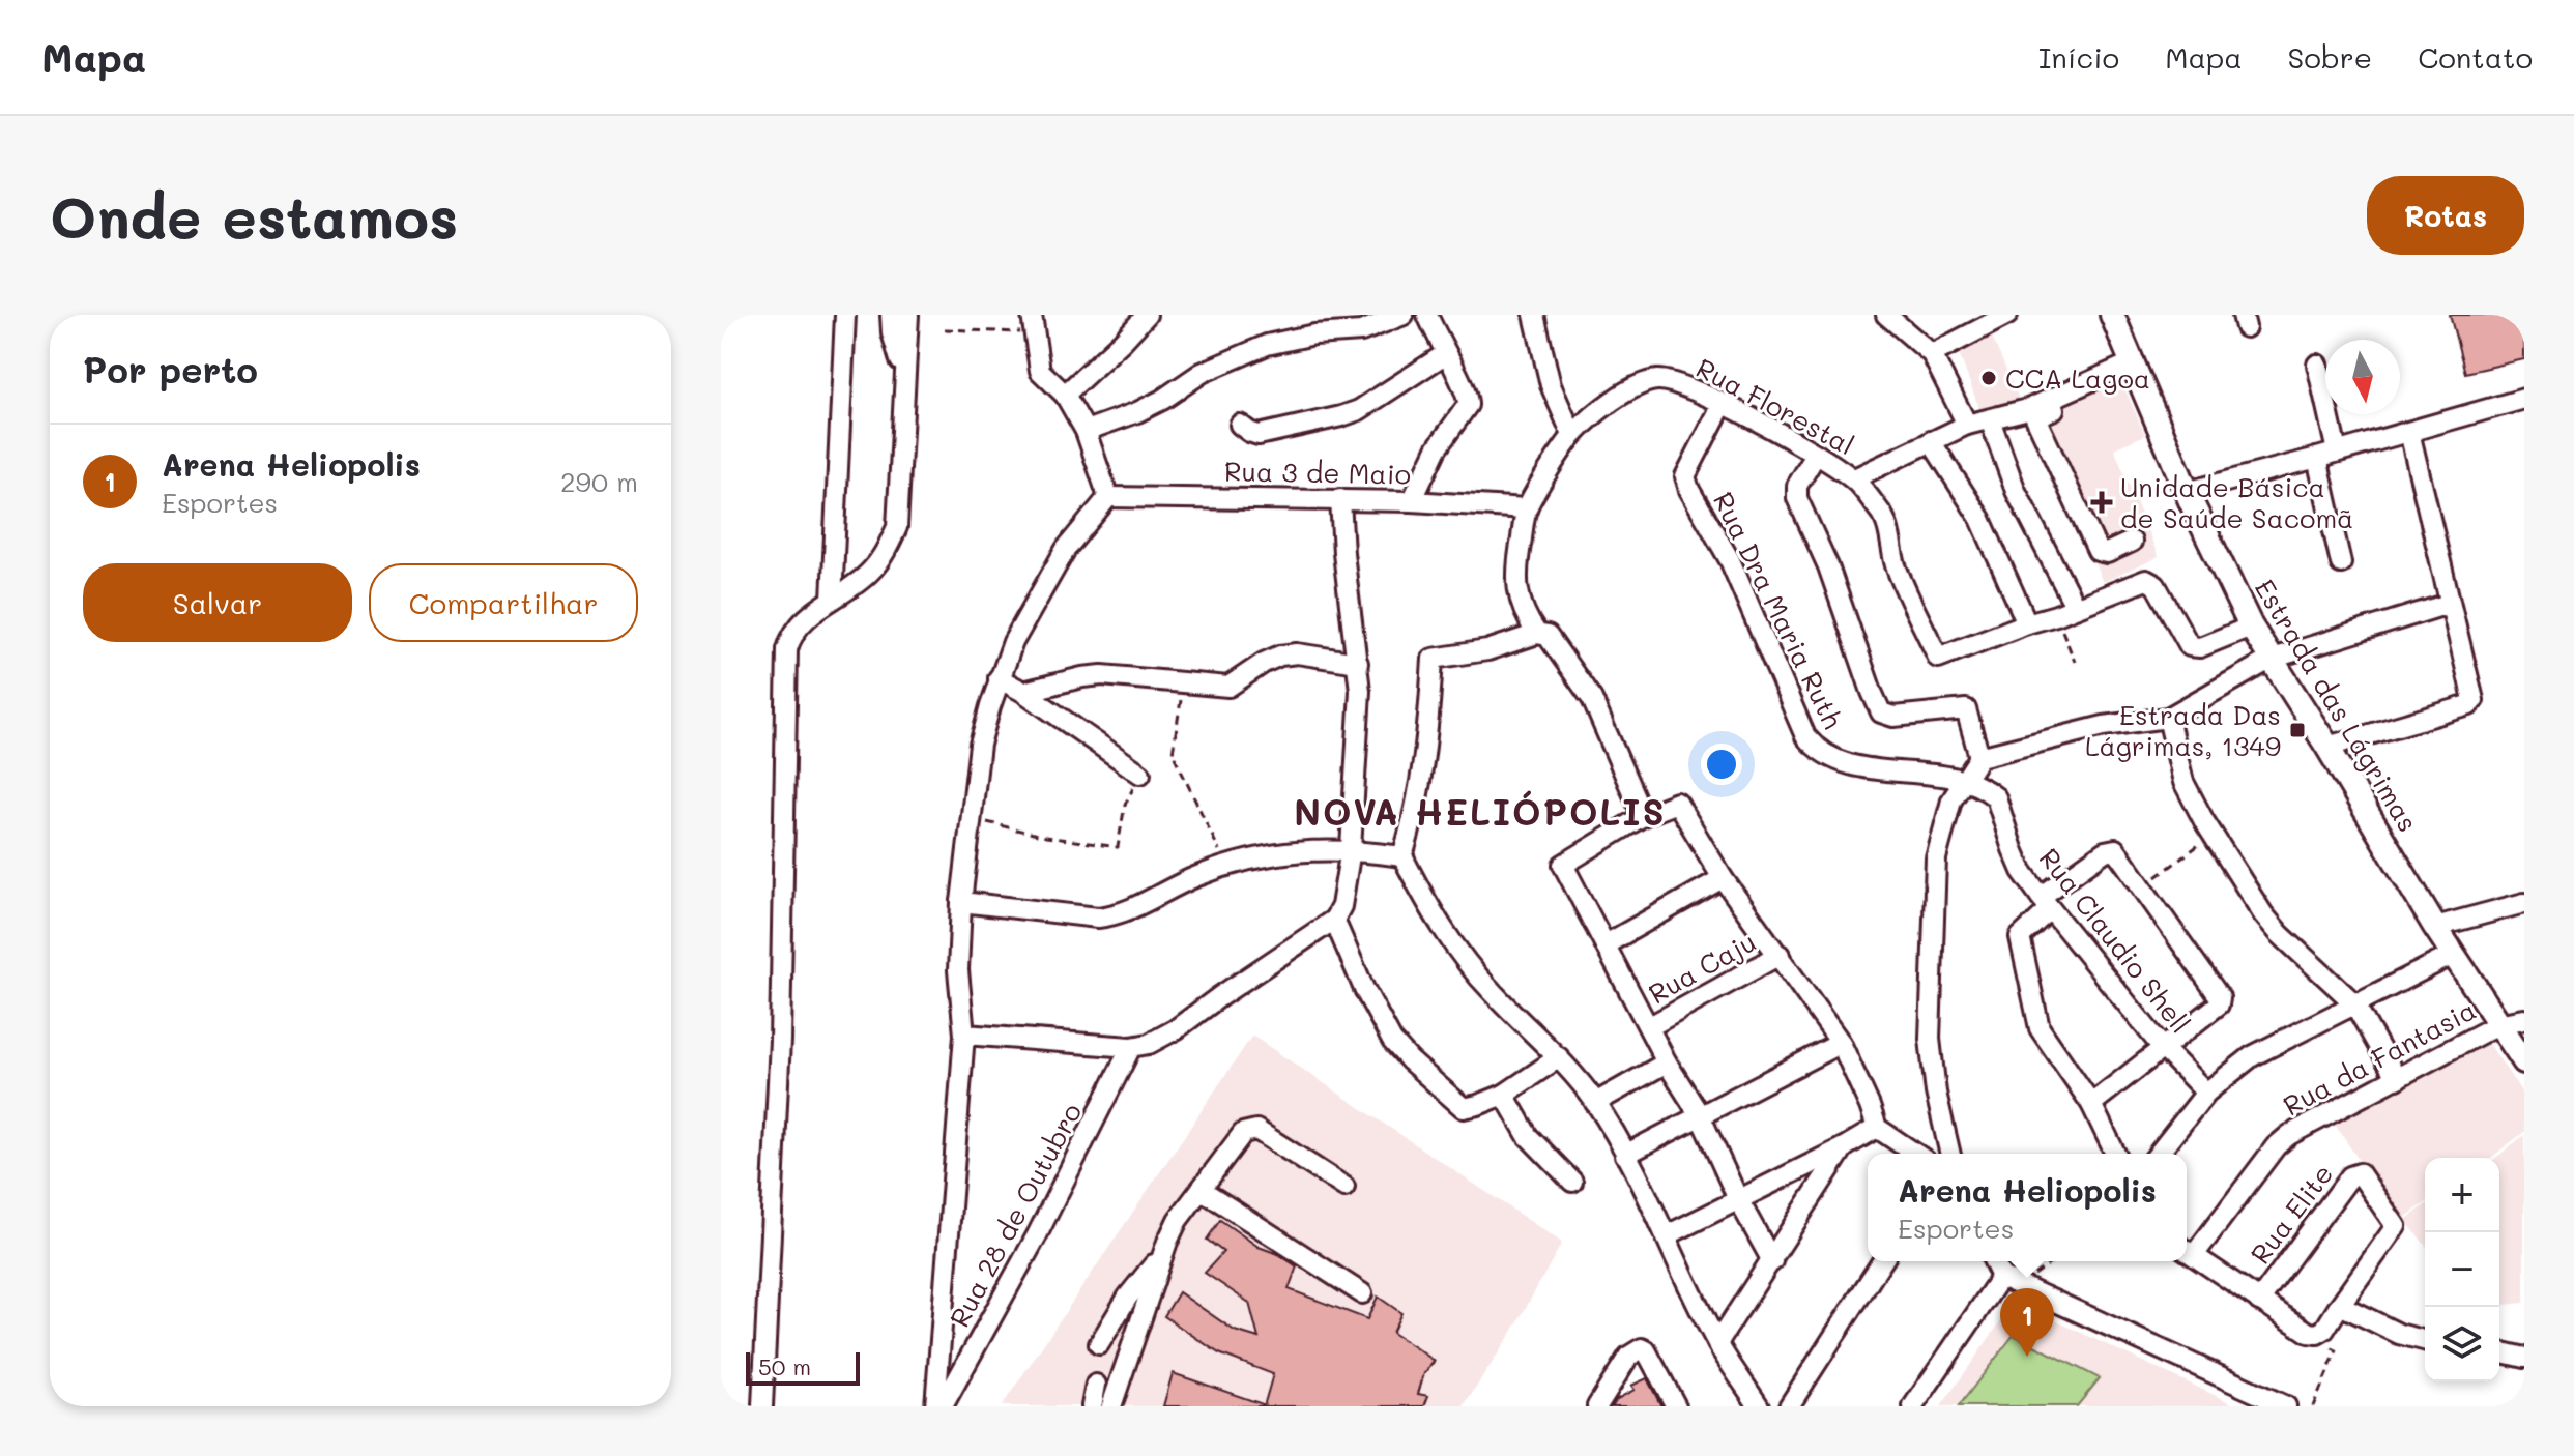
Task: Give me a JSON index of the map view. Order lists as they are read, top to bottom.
{
  "streets": {
    "main road": ["Estrada das Lágrimas"],
    "street": [
      "Rua Florestal",
      "Rua 3 de Maio",
      "Rua Dra Maria Ruth",
      "Rua Claudio Shell",
      "Rua Caju",
      "Rua da Fantasia",
      "Rua Elite",
      "Rua 28 de Outubro"
    ]
  },
  "crossings": [
    ["Rua Florestal", "Rua 3 de Maio"],
    ["Rua Florestal", "Rua Dra Maria Ruth"],
    ["Rua Dra Maria Ruth", "Rua Claudio Shell"],
    ["Estrada das Lágrimas", "Rua da Fantasia"]
  ],
  "districts": ["NOVA HELIÓPOLIS"],
  "places": {
    "other": ["CCA Lagoa"],
    "health": ["Unidade Básica de Saúde Sacomã"],
    "transit": ["Estrada Das Lágrimas, 1349"]
  },
  "scale_bar": "50 m",
  "north": "bottom",
  "page": {
    "header": "Mapa",
    "nav": [
      "Início",
      "Mapa",
      "Sobre",
      "Contato"
    ],
    "buttons": [
      "Rotas",
      ["Salvar", "Compartilhar"]
    ],
    "title": "Onde estamos",
    "heading": "Por perto",
    "list": [
      {
        "mark": "1",
        "name": "Arena Heliopolis",
        "note": "Esportes",
        "value": "290 m"
      }
    ],
    "popup": ["Arena Heliopolis", "Esportes"],
    "map_buttons": ["+", "−"],
    "pins": "1",
    "scale": "50 m"
  }
}
